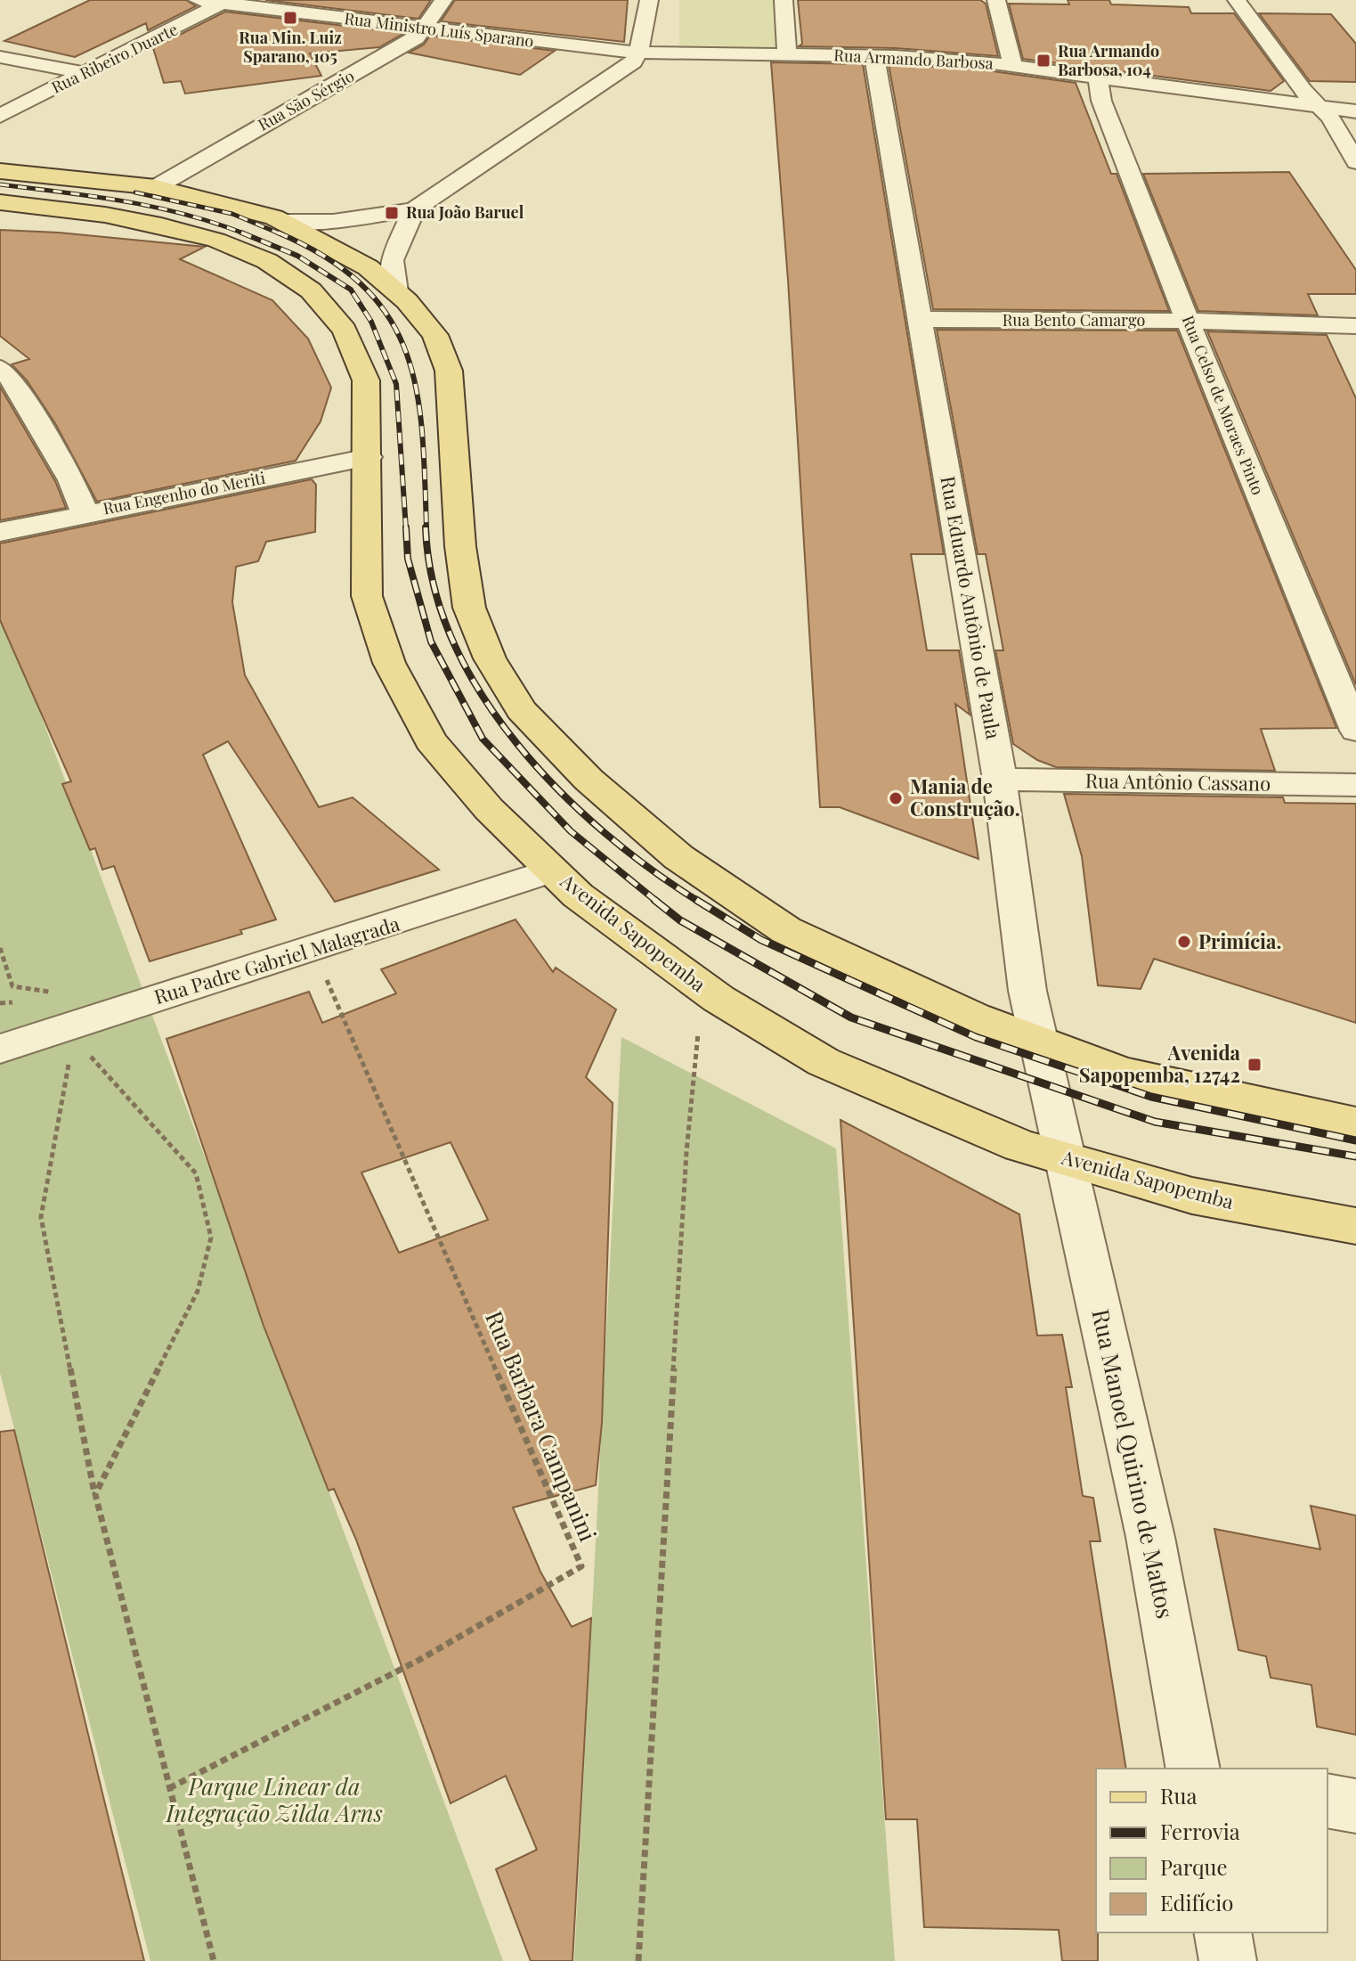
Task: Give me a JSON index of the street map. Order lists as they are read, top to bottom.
{
  "streets": {
    "main road": ["Avenida Sapopemba"],
    "street": [
      "Rua Ministro Luís Sparano",
      "Rua Ribeiro Duarte",
      "Rua Armando Barbosa",
      "Rua São Sérgio",
      "Rua Bento Camargo",
      "Rua Celso de Moraes Pinto",
      "Rua Engenho do Meriti",
      "Rua Eduardo Antônio de Paula",
      "Rua Antônio Cassano",
      "Rua Padre Gabriel Malagrada",
      "Rua Manoel Quirino de Mattos"
    ],
    "path": ["Rua Barbara Campanini"]
  },
  "crossings": [
    ["Rua Ministro Luís Sparano", "Rua Ribeiro Duarte"],
    ["Rua Ministro Luís Sparano", "Rua Armando Barbosa"],
    ["Rua Ministro Luís Sparano", "Rua São Sérgio"],
    ["Rua Armando Barbosa", "Rua Celso de Moraes Pinto"],
    ["Rua Armando Barbosa", "Rua Eduardo Antônio de Paula"],
    ["Rua Bento Camargo", "Rua Celso de Moraes Pinto"],
    ["Rua Bento Camargo", "Rua Eduardo Antônio de Paula"],
    ["Rua Engenho do Meriti", "Avenida Sapopemba"],
    ["Rua Eduardo Antônio de Paula", "Rua Antônio Cassano"],
    ["Rua Eduardo Antônio de Paula", "Avenida Sapopemba"],
    ["Rua Eduardo Antônio de Paula", "Rua Manoel Quirino de Mattos"],
    ["Avenida Sapopemba", "Rua Padre Gabriel Malagrada"],
    ["Avenida Sapopemba", "Rua Manoel Quirino de Mattos"],
    ["Rua Padre Gabriel Malagrada", "Rua Barbara Campanini"]
  ],
  "parks": ["Parque Linear da Integração Zilda Arns"],
  "places": {
    "transit": [
      "Rua Min. Luiz Sparano, 105",
      "Rua Armando Barbosa, 104",
      "Rua João Baruel",
      "Avenida Sapopemba, 12742"
    ],
    "other": ["Mania de Construção.", "Primícia."]
  },
  "legend": [
    "Rua",
    "Ferrovia",
    "Parque",
    "Edifício"
  ]
}
